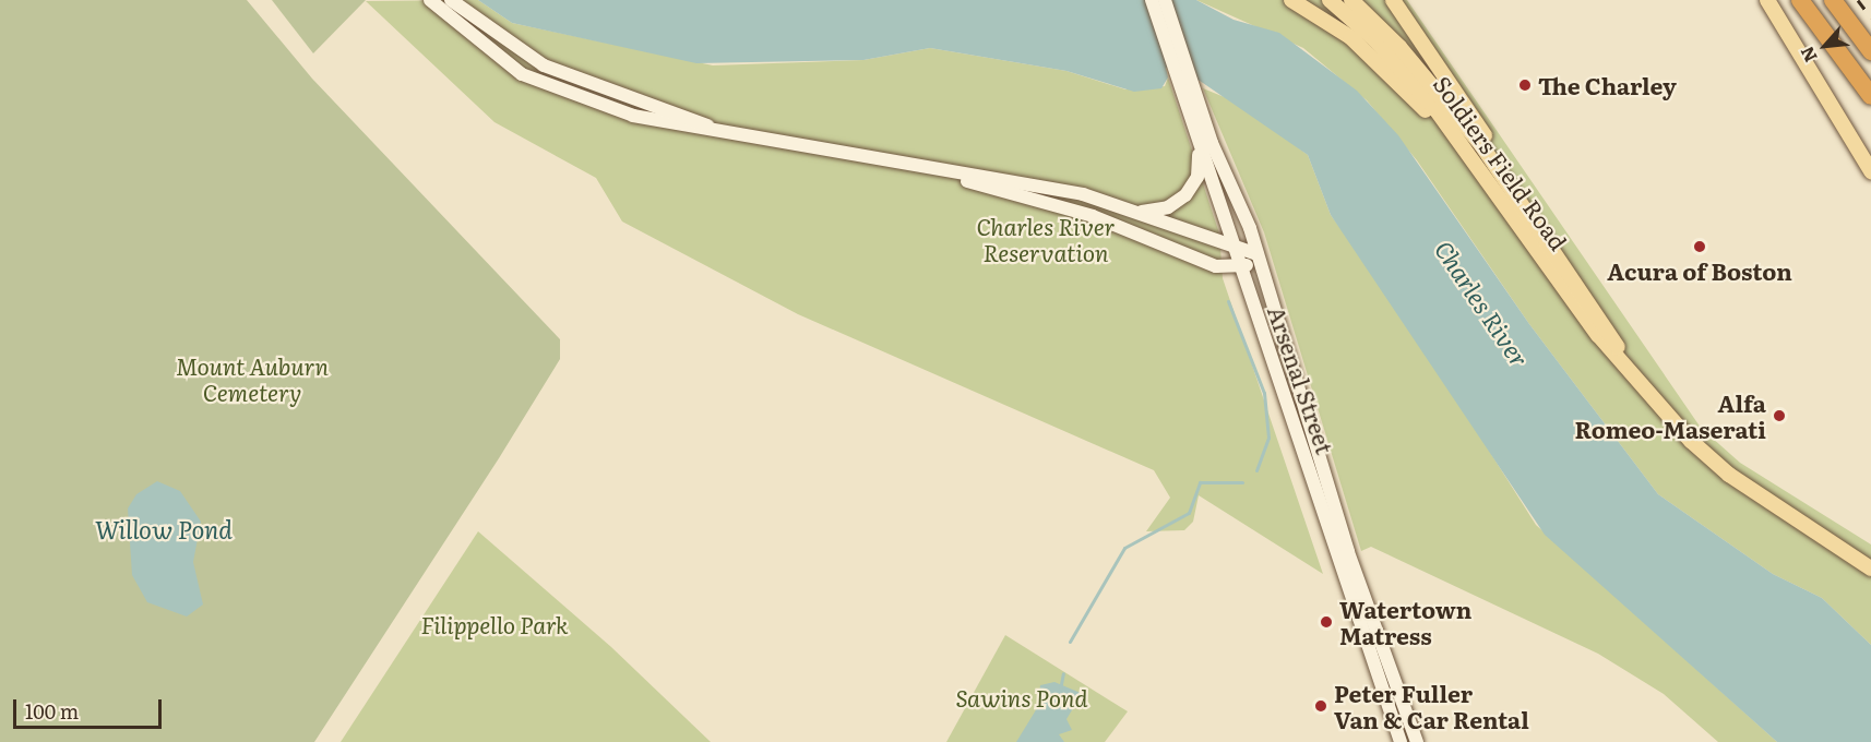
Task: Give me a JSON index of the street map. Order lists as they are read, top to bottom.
{
  "streets": {
    "main road": ["Soldiers Field Road", "Arsenal Street"]
  },
  "water": ["Charles River", "Willow Pond"],
  "parks": [
    "Charles River Reservation",
    "Mount Auburn Cemetery",
    "Filippello Park",
    "Sawins Pond"
  ],
  "places": [
    "The Charley",
    "Acura of Boston",
    "Alfa Romeo-Maserati",
    "Watertown Matress",
    "Peter Fuller Van & Car Rental"
  ],
  "scale_bar": "100 m",
  "north": "bottom left"
}
